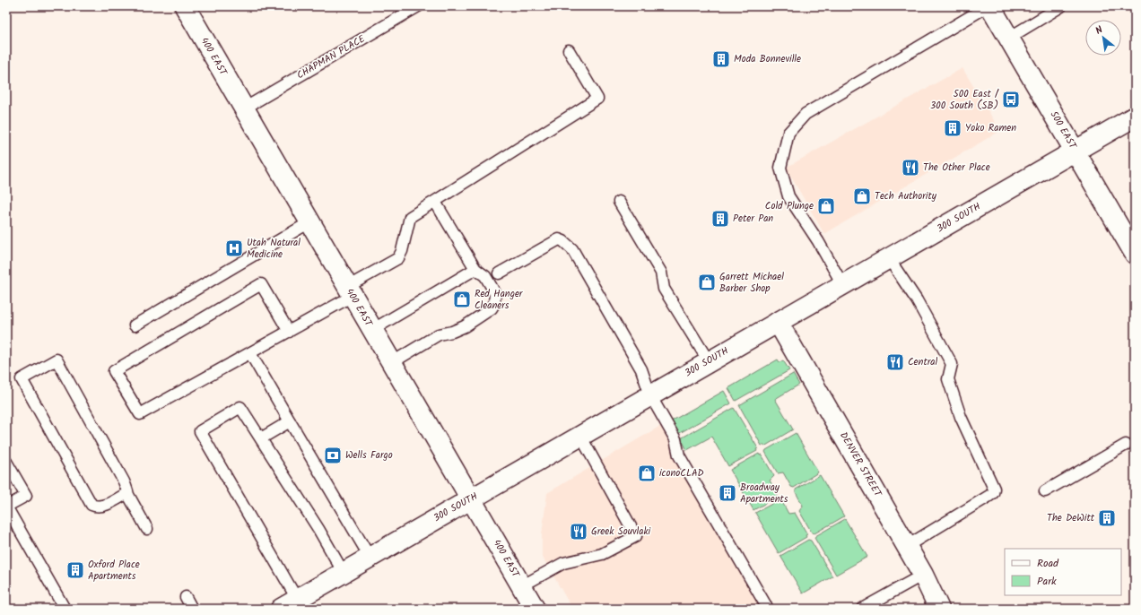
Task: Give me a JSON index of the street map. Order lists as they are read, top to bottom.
{
  "streets": {
    "street": [
      "400 EAST",
      "500 EAST",
      "300 SOUTH",
      "DENVER STREET"
    ],
    "lane": ["CHAPMAN PLACE"]
  },
  "crossings": [
    ["400 EAST", "CHAPMAN PLACE"],
    ["400 EAST", "300 SOUTH"],
    ["500 EAST", "300 SOUTH"],
    ["300 SOUTH", "DENVER STREET"]
  ],
  "places": {
    "building": [
      "Moda Bonneville",
      "Yoko Ramen",
      "Peter Pan",
      "Broadway Apartments",
      "The DeWitt",
      "Oxford Place Apartments"
    ],
    "bus stop": ["500 East / 300 South (SB)"],
    "restaurant": ["The Other Place", "Central", "Greek Souvlaki"],
    "shop": [
      "Tech Authority",
      "Cold Plunge",
      "Garrett Michael Barber Shop",
      "Red Hanger Cleaners",
      "iconoCLAD"
    ],
    "hospital": ["Utah Natural Medicine"],
    "bank": ["Wells Fargo"]
  },
  "legend": ["Road", "Park"],
  "north": "top left"
}
